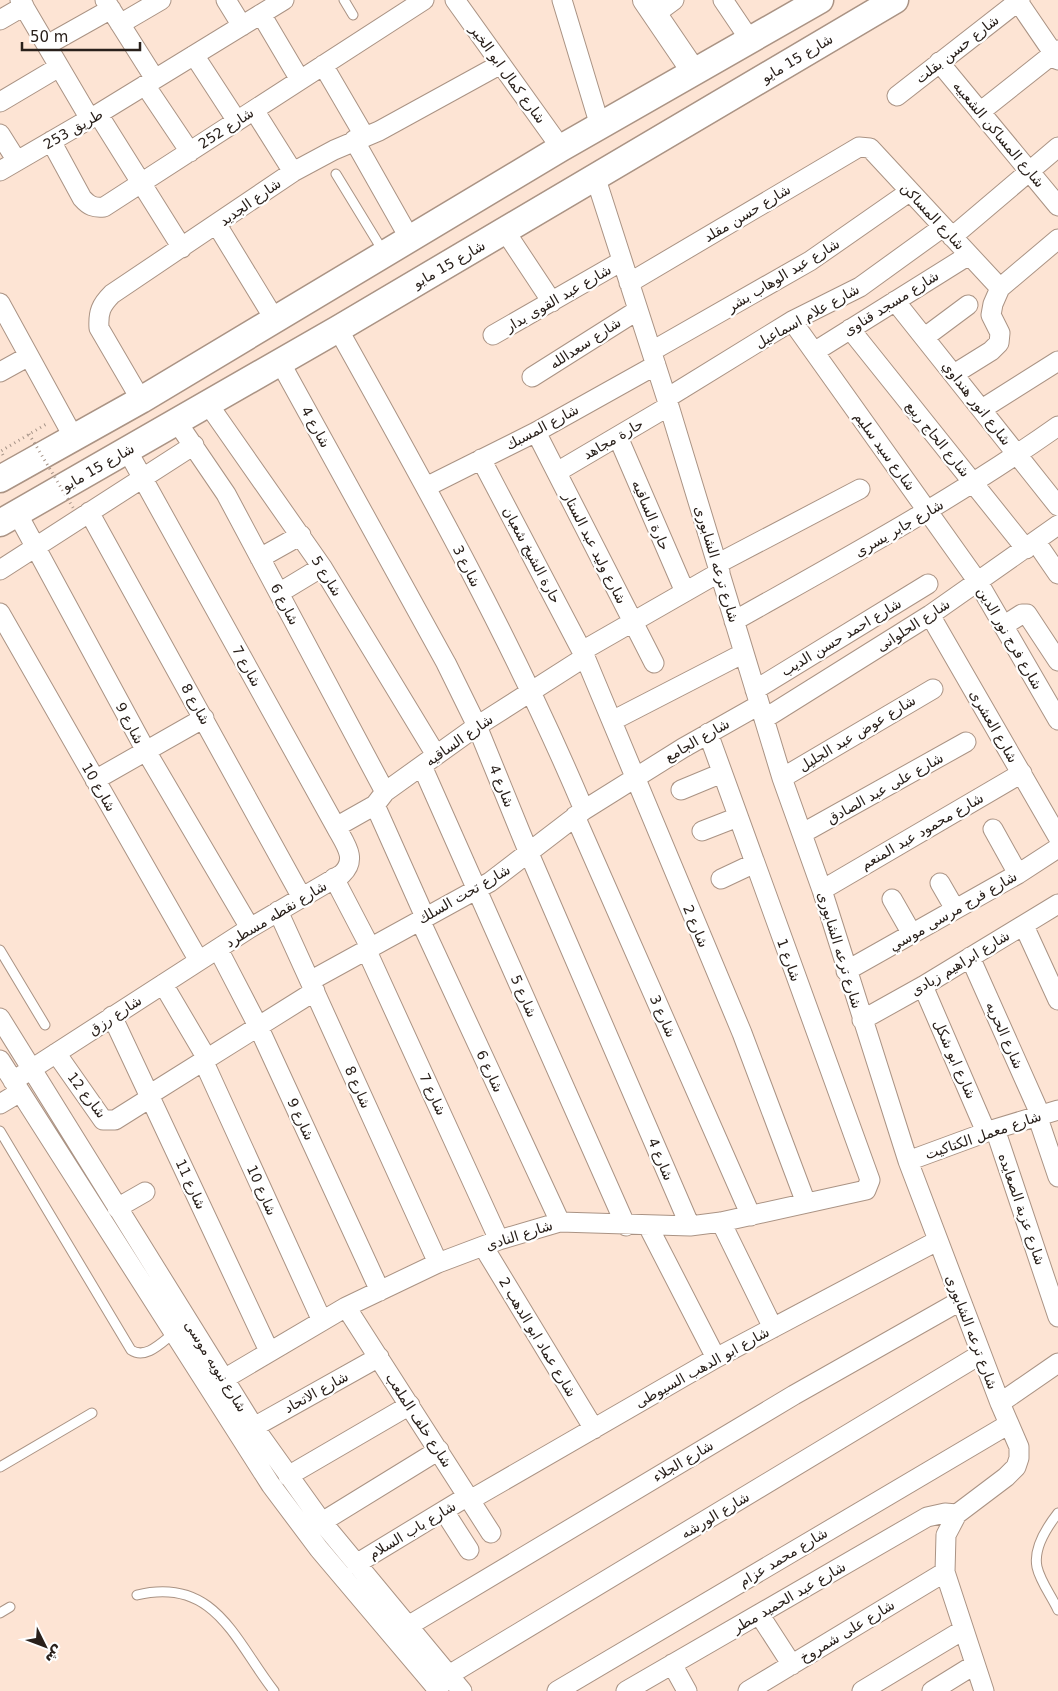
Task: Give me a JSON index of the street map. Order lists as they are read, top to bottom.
{
  "streets": {
    "main road": ["شارع 15 مايو"],
    "street": [
      "شارع حسن بقلت",
      "شارع كمال ابو الخير",
      "شارع 252",
      "طريق 253",
      "شارع المساكن الشعبيه",
      "شارع الجديد",
      "شارع حسن مقلد",
      "شارع المساكن",
      "شارع عبد الوهاب بشر",
      "شارع عبد القوى بدار",
      "شارع مسجد قناوى",
      "شارع علام اسماعيل",
      "شارع سعدالله",
      "شارع انور هنداوي",
      "شارع 4",
      "شارع المسبك",
      "حارة مجاهد",
      "شارع الحاج ربيع",
      "شارع سيد سليم",
      "حارة الساقيه",
      "شارع جابر يسرى",
      "شارع وليد عبد الستار",
      "حارة الشيخ شعبان",
      "شارع ترعه الشابورى",
      "شارع 3",
      "شارع 5",
      "شارع 6",
      "شارع الحلوانى",
      "شارع احمد حسن الديب",
      "شارع فرج نور الدين",
      "شارع 7",
      "شارع 8",
      "شارع 9",
      "شارع العشرى",
      "شارع عوض عبد الجليل",
      "شارع الساقيه",
      "شارع الجامع",
      "شارع 10",
      "شارع على عبد الصادق",
      "شارع محمود عبد المنعم",
      "شارع تحت السلك",
      "شارع فرج مرسى موسي",
      "شارع نقطه مسطرد",
      "شارع 2",
      "شارع 1",
      "شارع ابراهيم زبادى",
      "شارع رزق",
      "شارع الحريه",
      "شارع ابو شكل",
      "شارع 12",
      "شارع معمل الكتاكيت",
      "شارع 11",
      "شارع عزبة الصعايده",
      "شارع النادى",
      "شارع عماد ابو الدهب 2",
      "شارع نبويه موسى",
      "شارع ابو الدهب السيوطى",
      "شارع الاتحاد",
      "شارع خلف الملعب",
      "شارع الجلاء",
      "شارع الورشه",
      "شارع باب السلام",
      "شارع محمد عزام",
      "شارع عبد الحميد مطر",
      "شارع على شمروخ"
    ]
  },
  "crossings": [
    ["شارع حسن بقلت", "شارع المساكن الشعبيه"],
    ["شارع 15 مايو", "شارع 4"],
    ["شارع 15 مايو", "شارع ترعه الشابورى"],
    ["شارع 15 مايو", "شارع 3"],
    ["شارع 15 مايو", "شارع 5"],
    ["شارع 15 مايو", "شارع 6"],
    ["شارع 15 مايو", "شارع 7"],
    ["شارع 15 مايو", "شارع 9"],
    ["شارع كمال ابو الخير", "شارع الجديد"],
    ["شارع 252", "طريق 253"],
    ["شارع المساكن الشعبيه", "شارع علام اسماعيل"],
    ["شارع حسن مقلد", "شارع المساكن"],
    ["شارع حسن مقلد", "شارع ترعه الشابورى"],
    ["شارع المساكن", "شارع عبد الوهاب بشر"],
    ["شارع المساكن", "شارع مسجد قناوى"],
    ["شارع المساكن", "شارع علام اسماعيل"],
    ["شارع عبد الوهاب بشر", "شارع المسبك"],
    ["شارع عبد الوهاب بشر", "شارع ترعه الشابورى"],
    ["شارع عبد القوى بدار", "شارع ترعه الشابورى"],
    ["شارع مسجد قناوى", "شارع انور هنداوي"],
    ["شارع مسجد قناوى", "شارع الحاج ربيع"],
    ["شارع مسجد قناوى", "شارع سيد سليم"],
    ["شارع علام اسماعيل", "حارة مجاهد"],
    ["شارع علام اسماعيل", "شارع سيد سليم"],
    ["شارع علام اسماعيل", "شارع ترعه الشابورى"],
    ["شارع سعدالله", "شارع ترعه الشابورى"],
    ["شارع انور هنداوي", "شارع جابر يسرى"],
    ["شارع 4", "شارع الساقيه"],
    ["شارع 4", "شارع تحت السلك"],
    ["شارع 4", "شارع النادى"],
    ["شارع المسبك", "شارع وليد عبد الستار"],
    ["شارع المسبك", "حارة الشيخ شعبان"],
    ["شارع المسبك", "شارع ترعه الشابورى"],
    ["شارع المسبك", "شارع 3"],
    ["حارة مجاهد", "حارة الساقيه"],
    ["حارة مجاهد", "شارع وليد عبد الستار"],
    ["حارة مجاهد", "شارع ترعه الشابورى"],
    ["شارع الحاج ربيع", "شارع جابر يسرى"],
    ["شارع الحاج ربيع", "شارع الحلوانى"],
    ["شارع سيد سليم", "شارع جابر يسرى"],
    ["شارع سيد سليم", "شارع الحلوانى"],
    ["شارع سيد سليم", "شارع فرج نور الدين"],
    ["حارة الساقيه", "شارع الساقيه"],
    ["شارع جابر يسرى", "شارع ترعه الشابورى"],
    ["شارع وليد عبد الستار", "شارع الساقيه"],
    ["حارة الشيخ شعبان", "شارع الساقيه"],
    ["حارة الشيخ شعبان", "شارع 2"],
    ["شارع ترعه الشابورى", "شارع الحلوانى"],
    ["شارع ترعه الشابورى", "شارع احمد حسن الديب"],
    ["شارع ترعه الشابورى", "شارع عوض عبد الجليل"],
    ["شارع ترعه الشابورى", "شارع الساقيه"],
    ["شارع ترعه الشابورى", "شارع الجامع"],
    ["شارع ترعه الشابورى", "شارع على عبد الصادق"],
    ["شارع ترعه الشابورى", "شارع محمود عبد المنعم"],
    ["شارع ترعه الشابورى", "شارع فرج مرسى موسي"],
    ["شارع ترعه الشابورى", "شارع ابراهيم زبادى"],
    ["شارع ترعه الشابورى", "شارع معمل الكتاكيت"],
    ["شارع ترعه الشابورى", "شارع ابو الدهب السيوطى"],
    ["شارع ترعه الشابورى", "شارع الجلاء"],
    ["شارع ترعه الشابورى", "شارع الورشه"],
    ["شارع ترعه الشابورى", "شارع محمد عزام"],
    ["شارع ترعه الشابورى", "شارع عبد الحميد مطر"],
    ["شارع ترعه الشابورى", "شارع على شمروخ"],
    ["شارع 3", "شارع الساقيه"],
    ["شارع 3", "شارع تحت السلك"],
    ["شارع 3", "شارع النادى"],
    ["شارع 5", "شارع الساقيه"],
    ["شارع 5", "شارع تحت السلك"],
    ["شارع 5", "شارع النادى"],
    ["شارع 6", "شارع الساقيه"],
    ["شارع 6", "شارع تحت السلك"],
    ["شارع 6", "شارع النادى"],
    ["شارع الحلوانى", "شارع احمد حسن الديب"],
    ["شارع الحلوانى", "شارع فرج نور الدين"],
    ["شارع الحلوانى", "شارع العشرى"],
    ["شارع الحلوانى", "شارع الجامع"],
    ["شارع احمد حسن الديب", "شارع الجامع"],
    ["شارع 7", "شارع الساقيه"],
    ["شارع 7", "شارع تحت السلك"],
    ["شارع 7", "شارع نقطه مسطرد"],
    ["شارع 7", "شارع النادى"],
    ["شارع 7", "شارع عماد ابو الدهب 2"],
    ["شارع 8", "شارع تحت السلك"],
    ["شارع 8", "شارع نقطه مسطرد"],
    ["شارع 8", "شارع النادى"],
    ["شارع 9", "شارع تحت السلك"],
    ["شارع 9", "شارع نقطه مسطرد"],
    ["شارع 9", "شارع رزق"],
    ["شارع 9", "شارع النادى"],
    ["شارع العشرى", "شارع محمود عبد المنعم"],
    ["شارع الساقيه", "شارع 2"],
    ["شارع الجامع", "شارع تحت السلك"],
    ["شارع الجامع", "شارع 2"],
    ["شارع الجامع", "شارع 1"],
    ["شارع 10", "شارع تحت السلك"],
    ["شارع 10", "شارع رزق"],
    ["شارع 10", "شارع النادى"],
    ["شارع تحت السلك", "شارع 2"],
    ["شارع تحت السلك", "شارع 12"],
    ["شارع تحت السلك", "شارع 11"],
    ["شارع نقطه مسطرد", "شارع رزق"],
    ["شارع 2", "شارع النادى"],
    ["شارع 1", "شارع النادى"],
    ["شارع ابراهيم زبادى", "شارع الحريه"],
    ["شارع ابراهيم زبادى", "شارع ابو شكل"],
    ["شارع رزق", "شارع 12"],
    ["شارع رزق", "شارع 11"],
    ["شارع رزق", "شارع نبويه موسى"],
    ["شارع الحريه", "شارع معمل الكتاكيت"],
    ["شارع ابو شكل", "شارع معمل الكتاكيت"],
    ["شارع ابو شكل", "شارع عزبة الصعايده"],
    ["شارع 12", "شارع 11"],
    ["شارع معمل الكتاكيت", "شارع عزبة الصعايده"],
    ["شارع 11", "شارع النادى"],
    ["شارع النادى", "شارع عماد ابو الدهب 2"],
    ["شارع النادى", "شارع نبويه موسى"],
    ["شارع النادى", "شارع خلف الملعب"],
    ["شارع عماد ابو الدهب 2", "شارع ابو الدهب السيوطى"],
    ["شارع نبويه موسى", "شارع الاتحاد"],
    ["شارع نبويه موسى", "شارع الجلاء"],
    ["شارع نبويه موسى", "شارع الورشه"],
    ["شارع نبويه موسى", "شارع باب السلام"],
    ["شارع ابو الدهب السيوطى", "شارع خلف الملعب"],
    ["شارع ابو الدهب السيوطى", "شارع باب السلام"],
    ["شارع الاتحاد", "شارع خلف الملعب"],
    ["شارع خلف الملعب", "شارع باب السلام"]
  ],
  "scale_bar": "50 m",
  "north": "bottom right"
}
